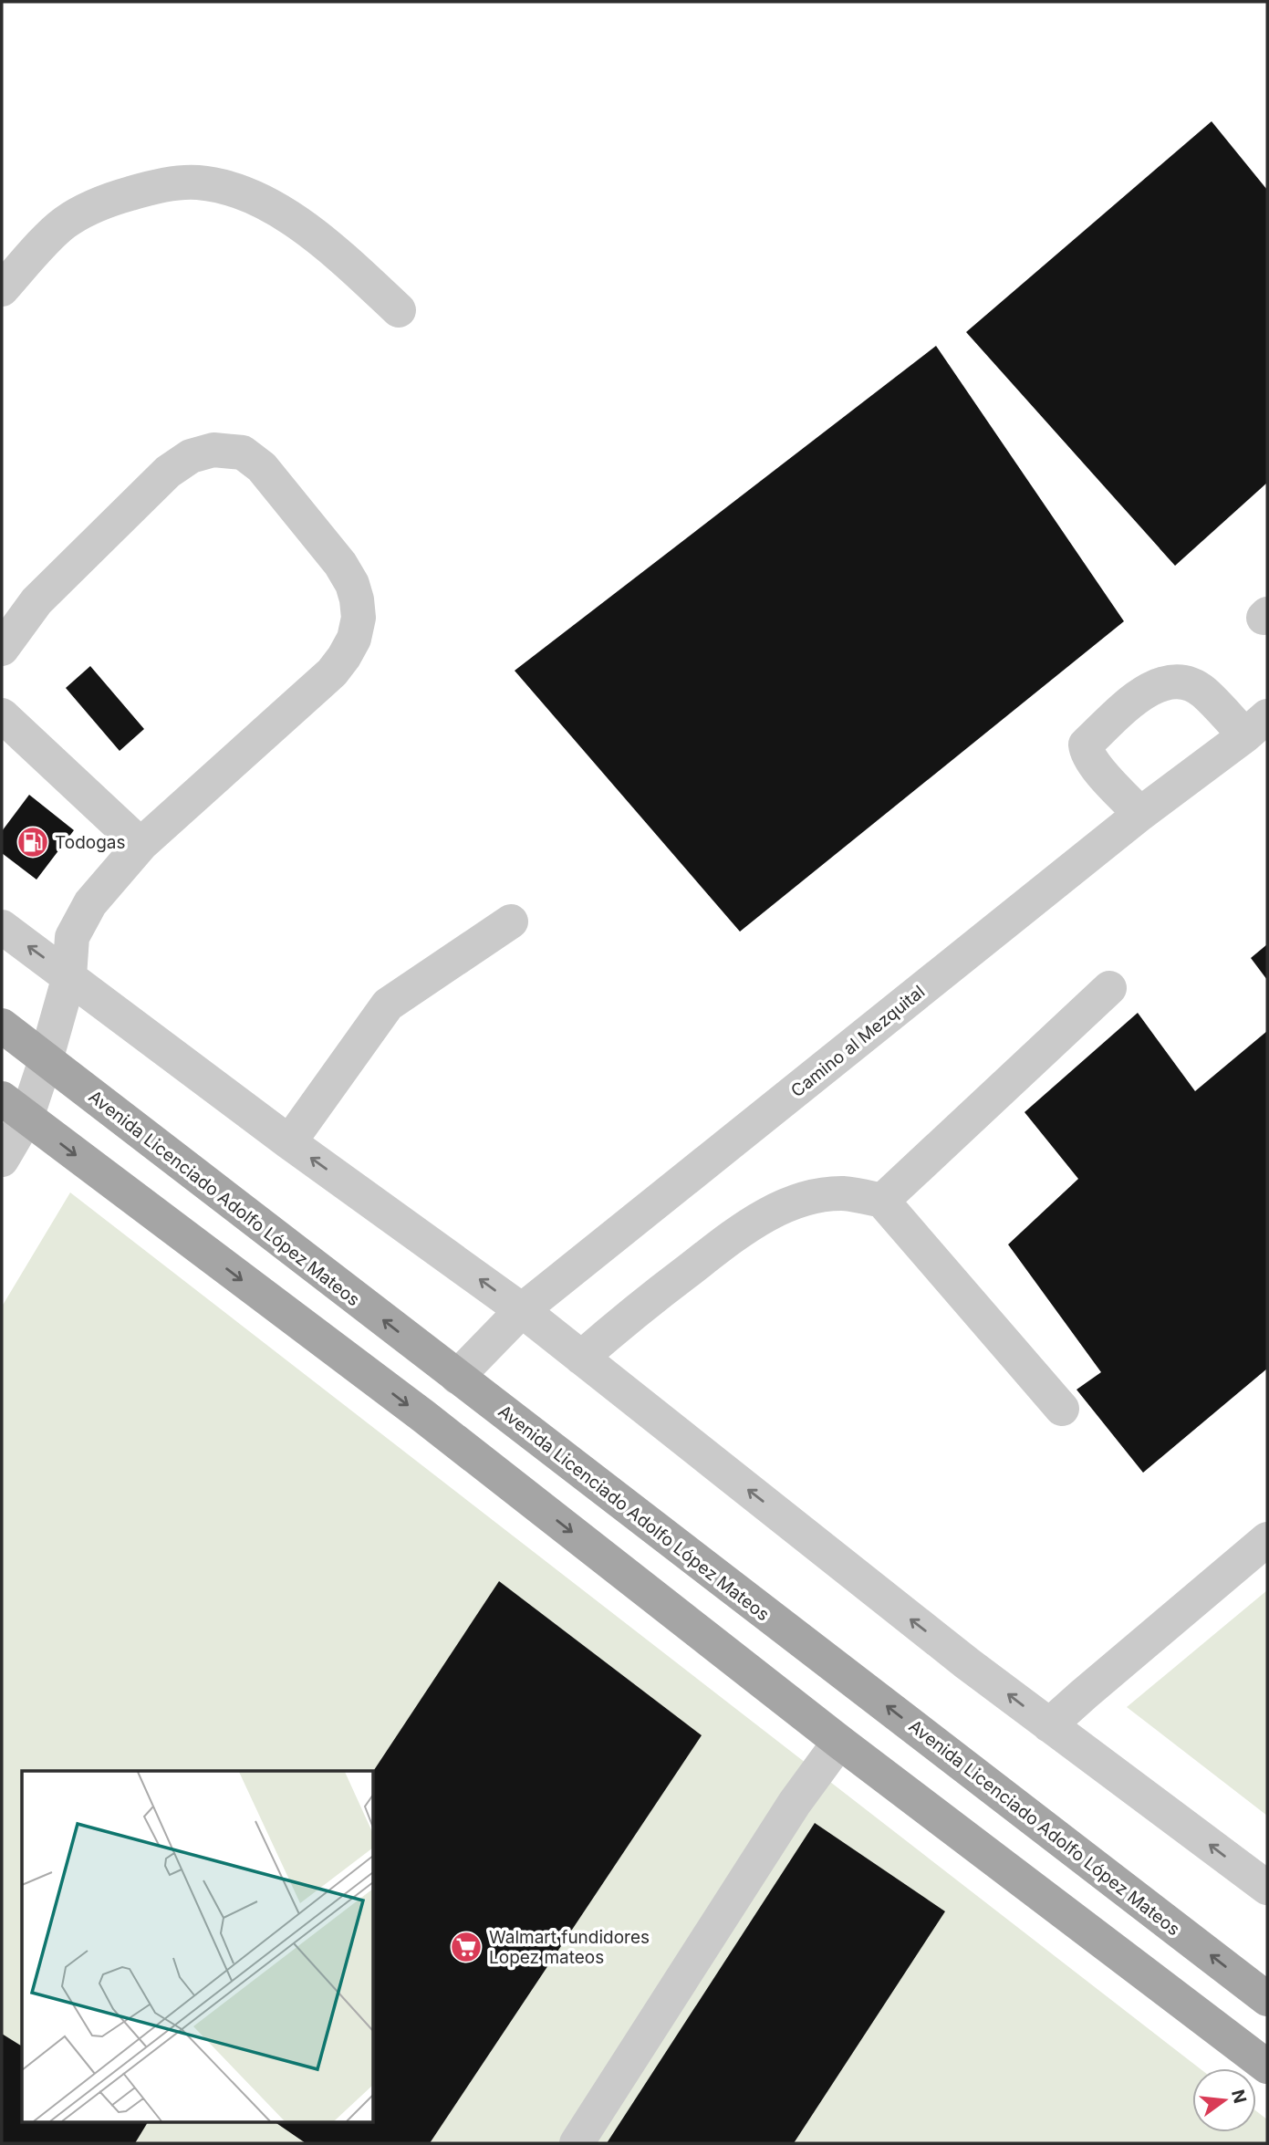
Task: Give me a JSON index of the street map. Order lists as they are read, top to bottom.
{
  "streets": {
    "main road": ["Avenida Licenciado Adolfo López Mateos"],
    "street": ["Camino al Mezquital"]
  },
  "crossings": [
    ["Camino al Mezquital", "Avenida Licenciado Adolfo López Mateos"]
  ],
  "places": {
    "fuel station": ["Todogas"],
    "supermarket": ["Walmart fundidores Lopez mateos"]
  },
  "north": "right"
}
